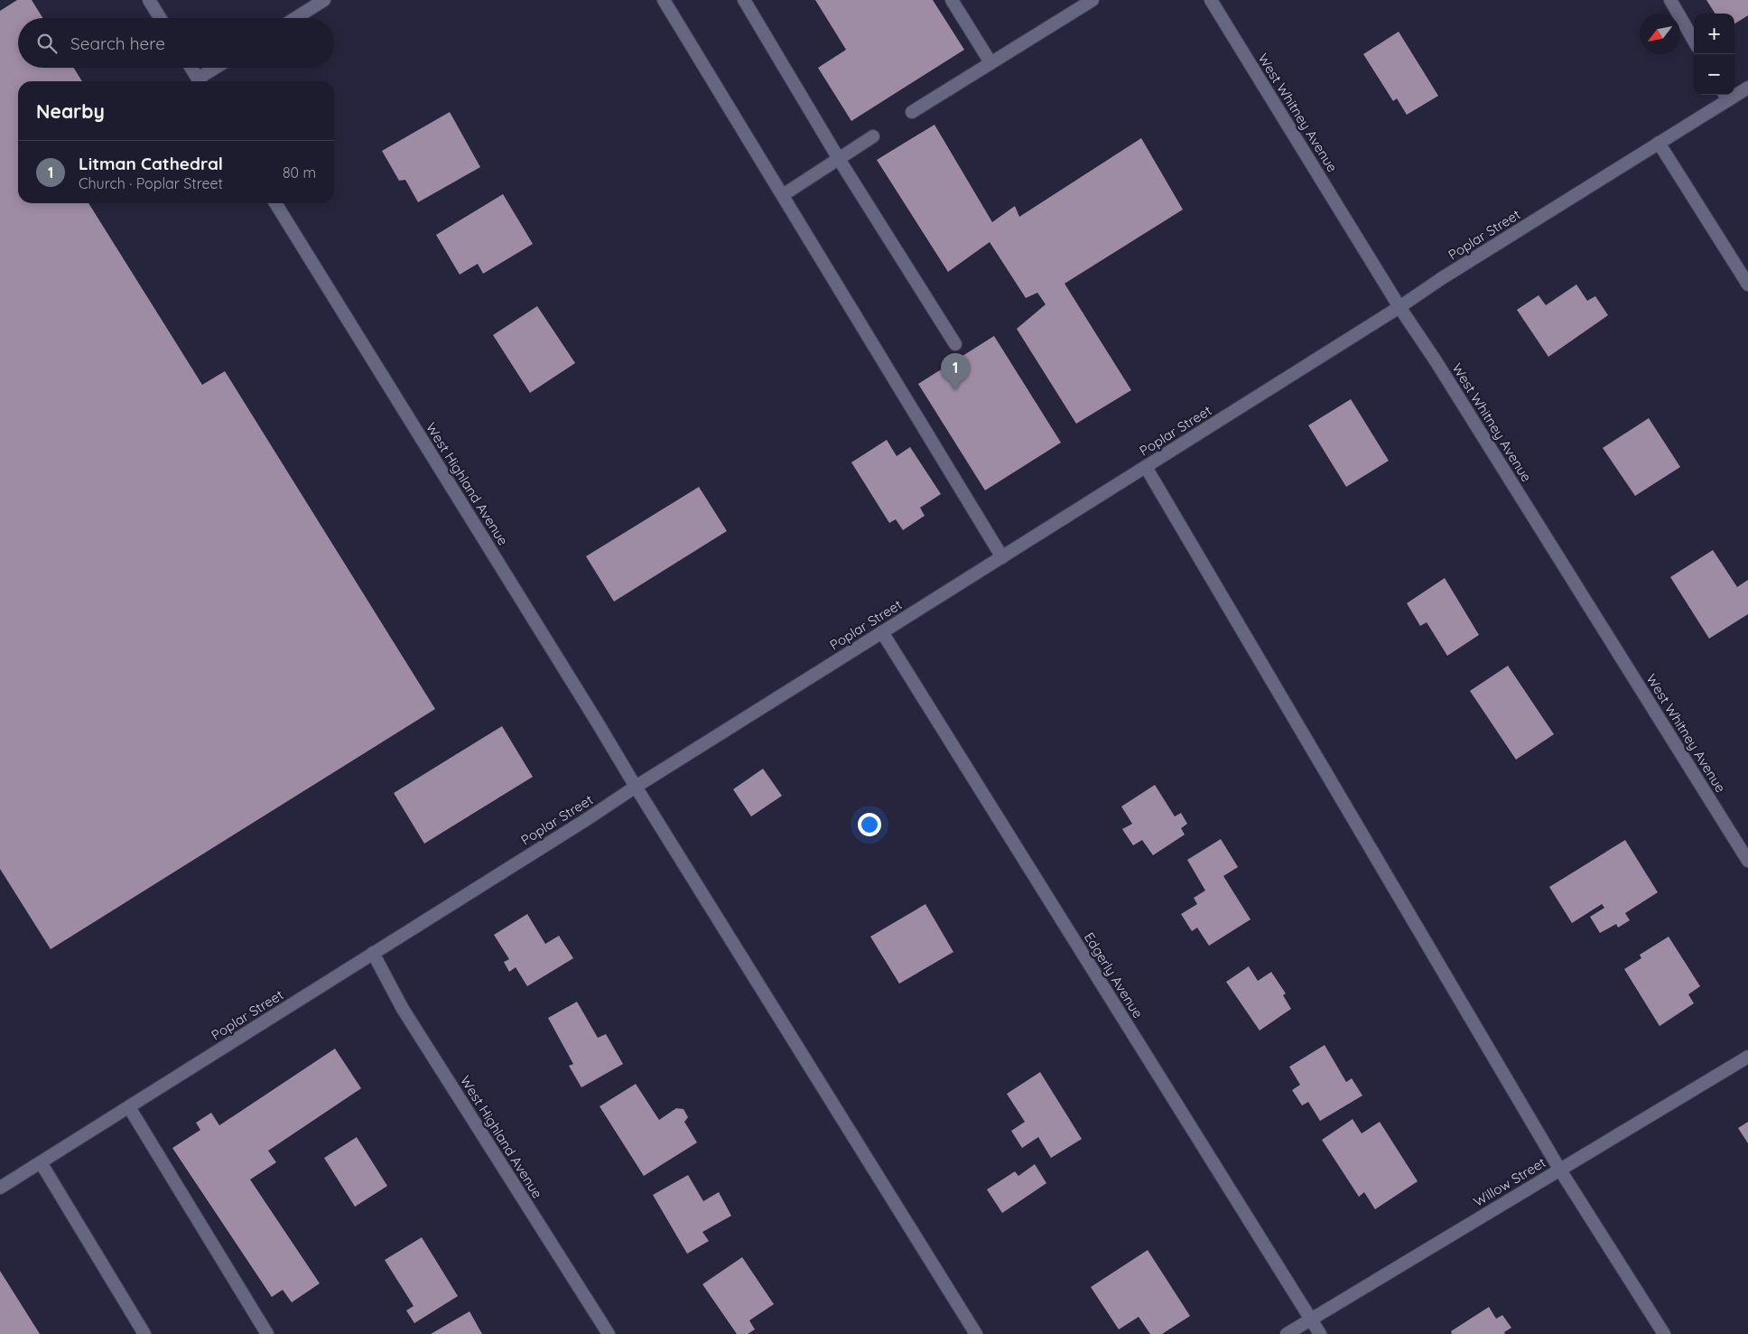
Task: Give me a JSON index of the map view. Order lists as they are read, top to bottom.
{
  "streets": {
    "street": [
      "West Whitney Avenue",
      "Poplar Street",
      "West Highland Avenue",
      "Edgerly Avenue",
      "Willow Street"
    ]
  },
  "crossings": [
    ["West Whitney Avenue", "Poplar Street"],
    ["Poplar Street", "West Highland Avenue"],
    ["Poplar Street", "Edgerly Avenue"],
    ["Edgerly Avenue", "Willow Street"]
  ],
  "north": "bottom left",
  "page": {
    "map_buttons": ["+", "−"],
    "search": "Search here",
    "heading": "Nearby",
    "list": [
      {
        "mark": "1",
        "name": "Litman Cathedral",
        "note": "Church · Poplar Street",
        "value": "80 m"
      }
    ],
    "pins": "1"
  }
}
